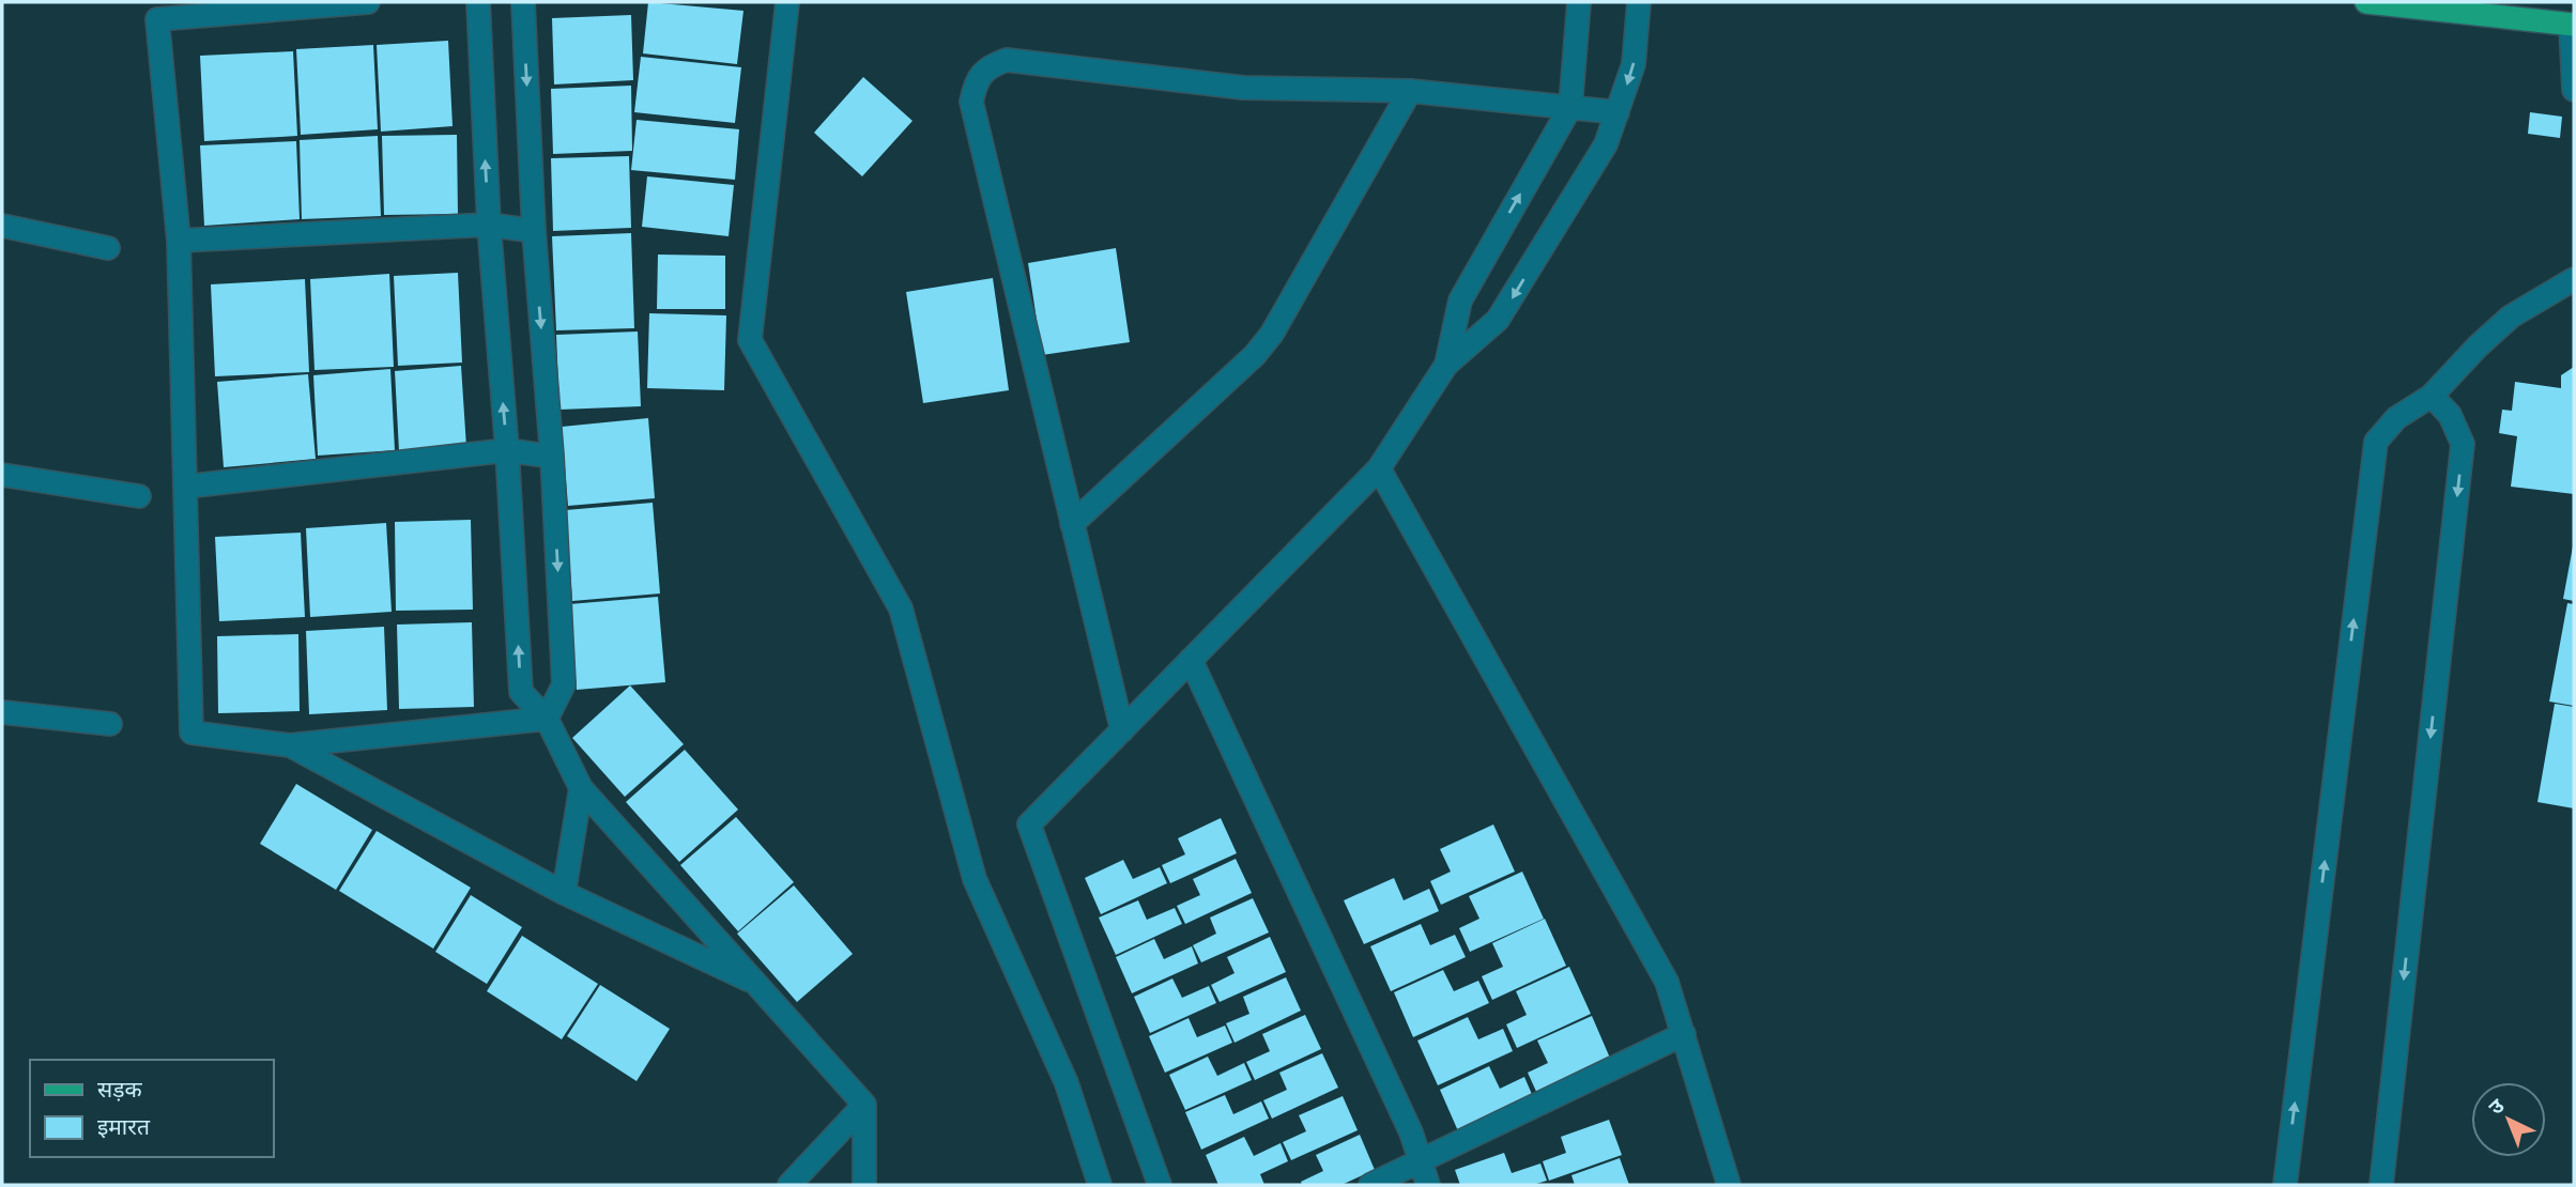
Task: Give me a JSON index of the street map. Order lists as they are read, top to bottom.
{
  "legend": ["सड़क", "इमारत"],
  "north": "top left"
}
